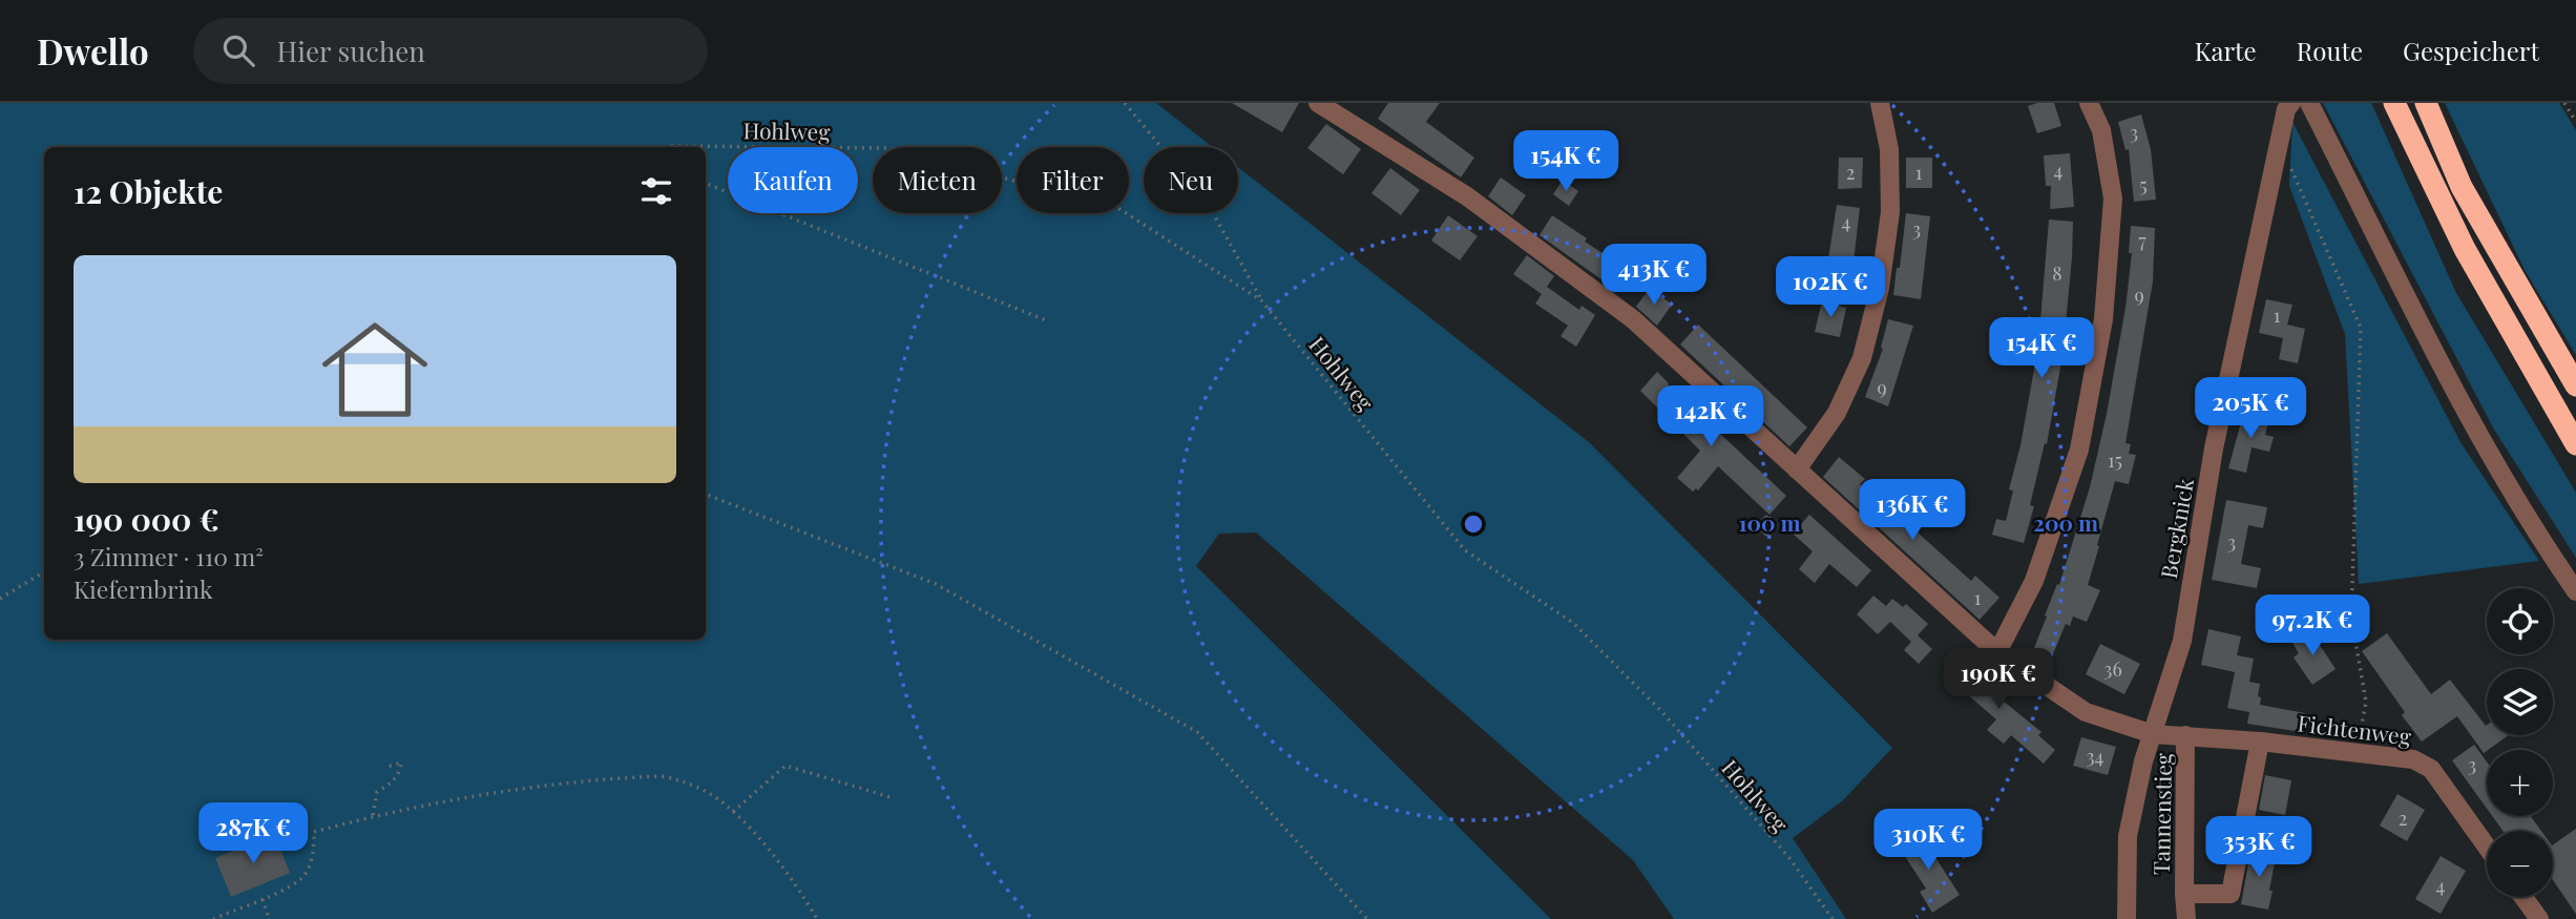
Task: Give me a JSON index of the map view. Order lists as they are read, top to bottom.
{
  "streets": {
    "street": ["Bergknick", "Fichtenweg", "Tannenstieg"],
    "path": ["Hohlweg"]
  },
  "crossings": [
    ["Bergknick", "Fichtenweg"],
    ["Fichtenweg", "Tannenstieg"]
  ],
  "house_numbers": [
    "3",
    "4",
    "2",
    "1",
    "5",
    "4",
    "3",
    "7",
    "8",
    "9",
    "1",
    "9",
    "15",
    "3",
    "1",
    "36",
    "34",
    "3",
    "2",
    "4"
  ],
  "page": {
    "header": "Dwello",
    "search": "Hier suchen",
    "nav": ["Karte", "Route", "Gespeichert"],
    "price": [
      "154K €",
      "413K €",
      "102K €",
      "154K €",
      "205K €",
      "142K €",
      "136K €",
      "97.2K €",
      "190K €",
      "287K €",
      "310K €",
      "353K €"
    ],
    "chip": [
      "Kaufen",
      "Mieten",
      "Filter",
      "Neu"
    ],
    "heading": "12 Objekte",
    "list": [
      {
        "name": "190 000 €",
        "note": "3 Zimmer · 110 m² · Kiefernbrink"
      }
    ],
    "map_buttons": ["+", "−"]
  },
  "rings": ["100 m", "200 m"]
}
